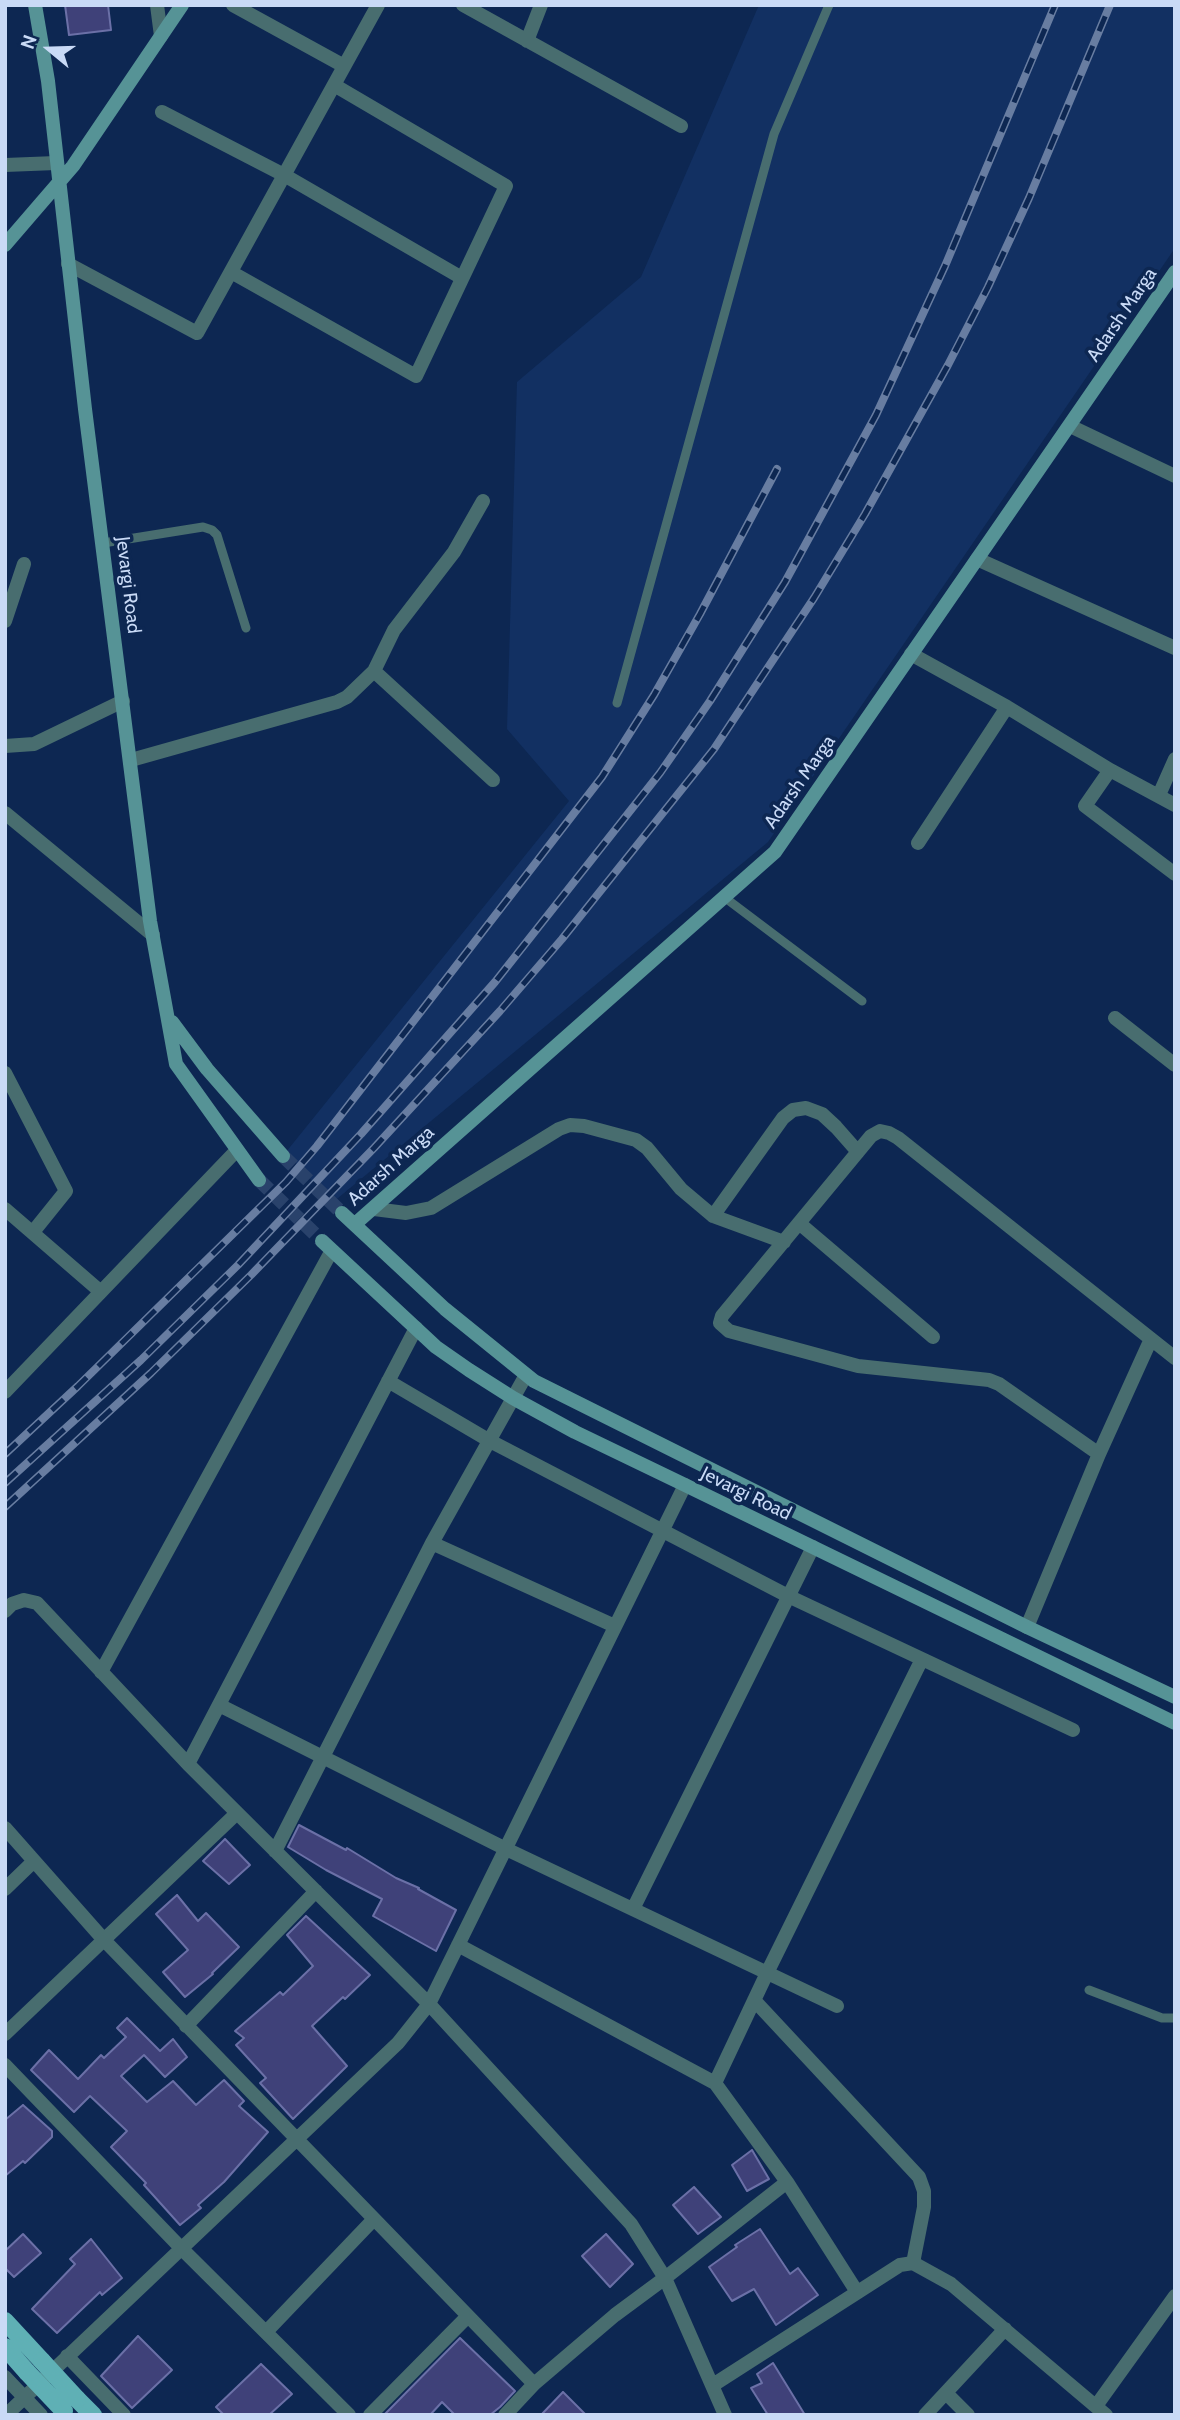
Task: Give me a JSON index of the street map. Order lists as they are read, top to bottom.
{
  "streets": {
    "main road": ["Adarsh Marga", "Jevargi Road"]
  },
  "north": "left"
}
